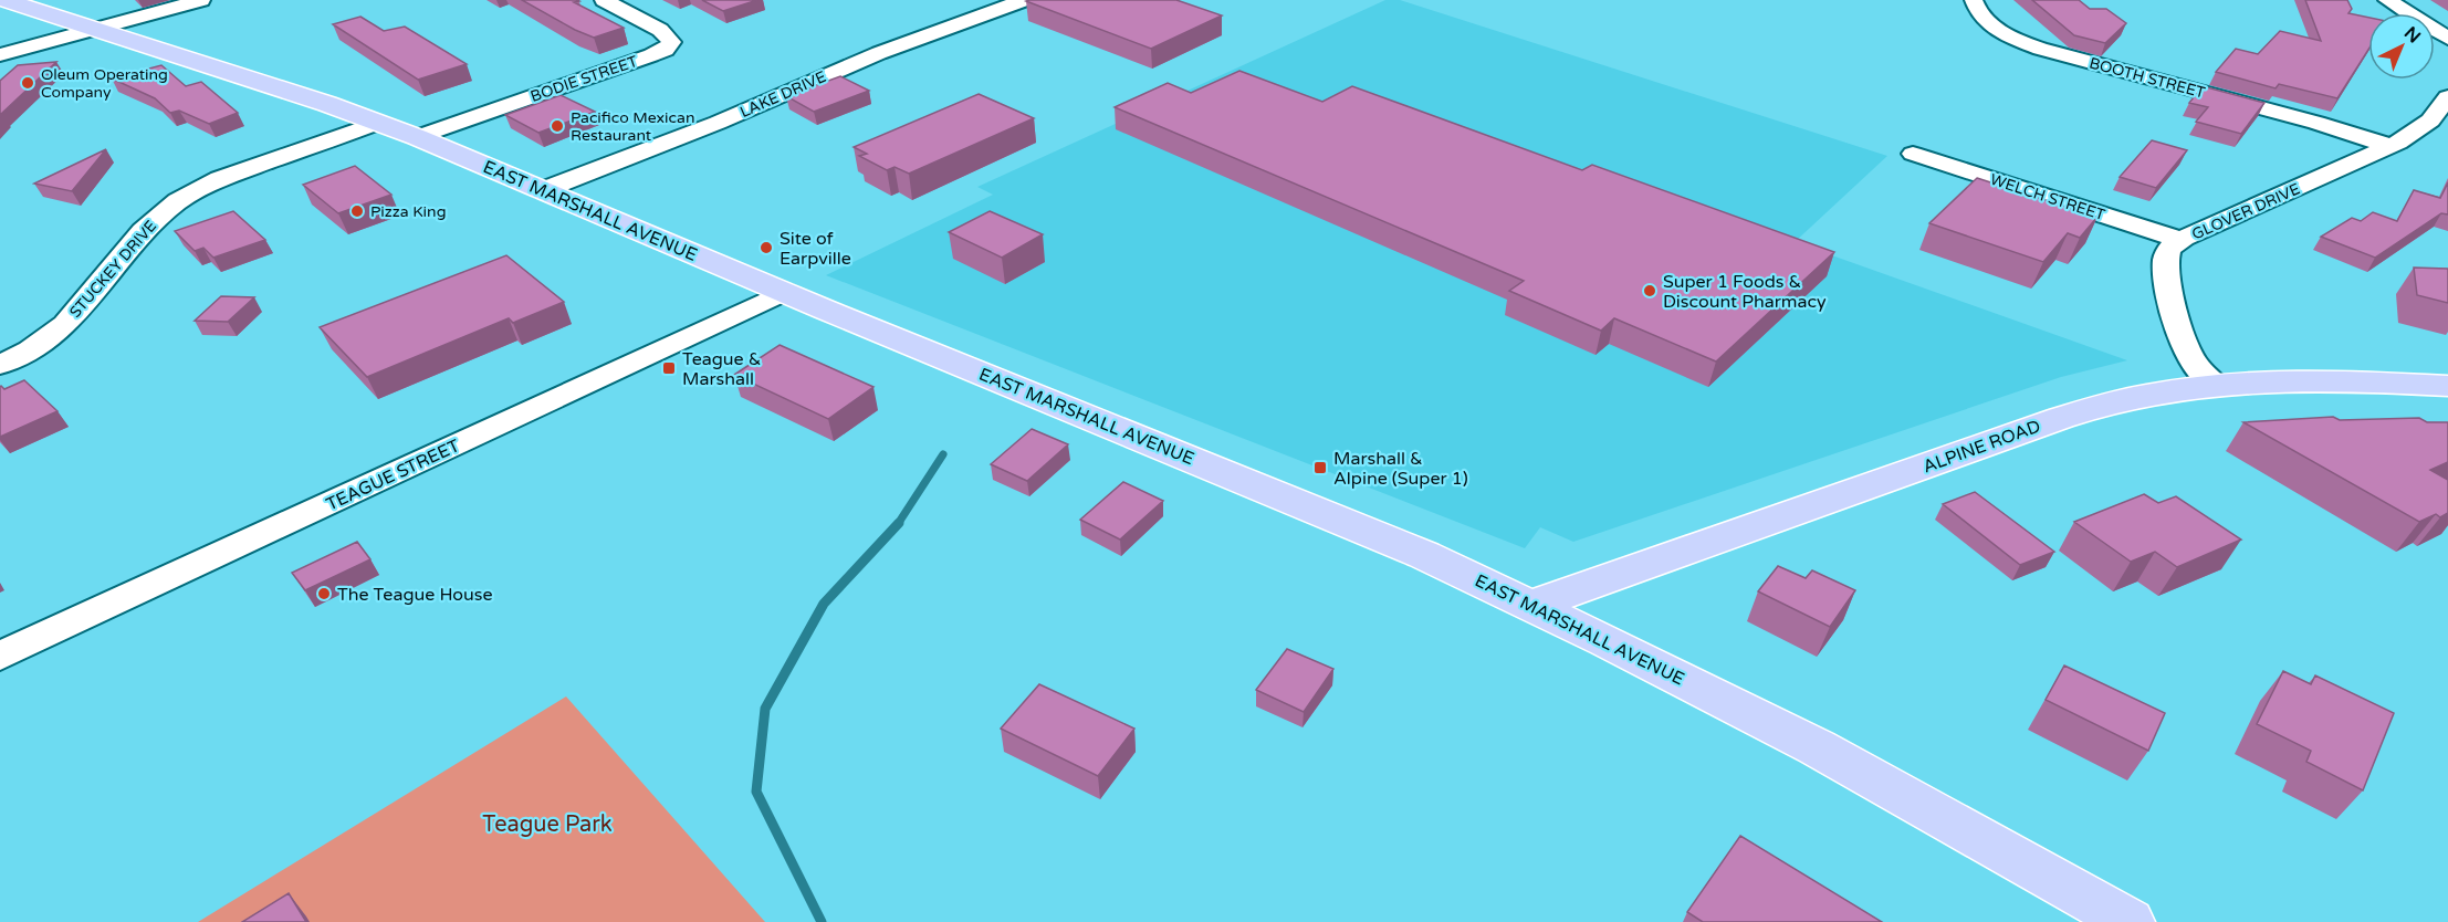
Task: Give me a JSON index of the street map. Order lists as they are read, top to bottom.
{
  "streets": {
    "main road": ["EAST MARSHALL AVENUE", "ALPINE ROAD"],
    "street": [
      "BOOTH STREET",
      "BODIE STREET",
      "LAKE DRIVE",
      "WELCH STREET",
      "GLOVER DRIVE",
      "STUCKEY DRIVE",
      "TEAGUE STREET"
    ]
  },
  "crossings": [
    ["BOOTH STREET", "GLOVER DRIVE"],
    ["BODIE STREET", "EAST MARSHALL AVENUE"],
    ["LAKE DRIVE", "EAST MARSHALL AVENUE"],
    ["WELCH STREET", "GLOVER DRIVE"],
    ["EAST MARSHALL AVENUE", "STUCKEY DRIVE"],
    ["EAST MARSHALL AVENUE", "ALPINE ROAD"],
    ["EAST MARSHALL AVENUE", "TEAGUE STREET"],
    ["GLOVER DRIVE", "ALPINE ROAD"]
  ],
  "parks": ["Teague Park"],
  "places": {
    "other": [
      "Oleum Operating Company",
      "Pacifico Mexican Restaurant",
      "Pizza King",
      "Site of Earpville",
      "Super 1 Foods & Discount Pharmacy",
      "The Teague House"
    ],
    "transit": ["Teague & Marshall", "Marshall & Alpine (Super 1)"]
  },
  "north": "top right"
}
